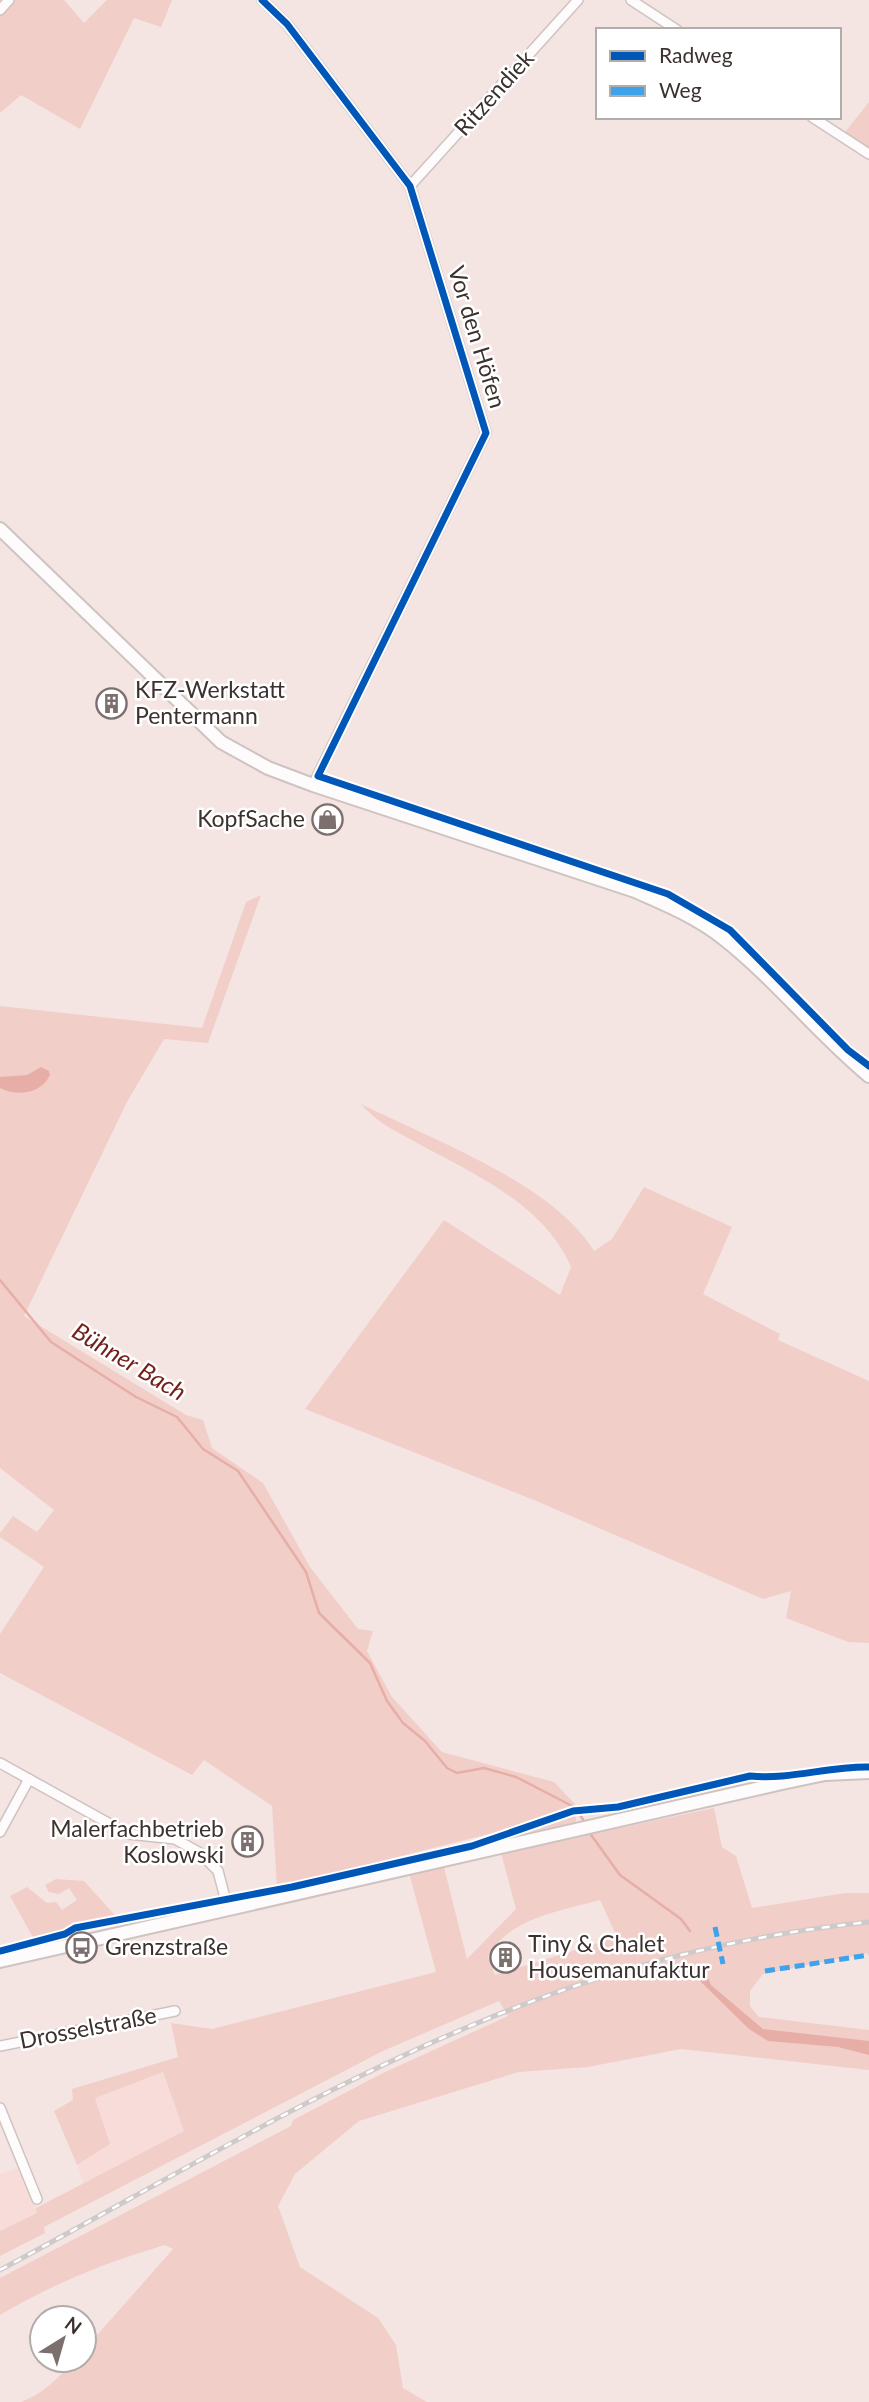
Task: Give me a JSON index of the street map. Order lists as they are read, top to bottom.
{
  "streets": {
    "street": ["Ritzendiek", "Vor den Höfen", "Drosselstraße"]
  },
  "crossings": [
    ["Ritzendiek", "Vor den Höfen"]
  ],
  "water": ["Bühner Bach"],
  "places": {
    "building": ["KFZ-Werkstatt Pentermann", "Malerfachbetrieb Koslowski", "Tiny & Chalet Housemanufaktur"],
    "shop": ["KopfSache"],
    "bus stop": ["Grenzstraße"]
  },
  "legend": ["Radweg", "Weg"],
  "north": "top right"
}
